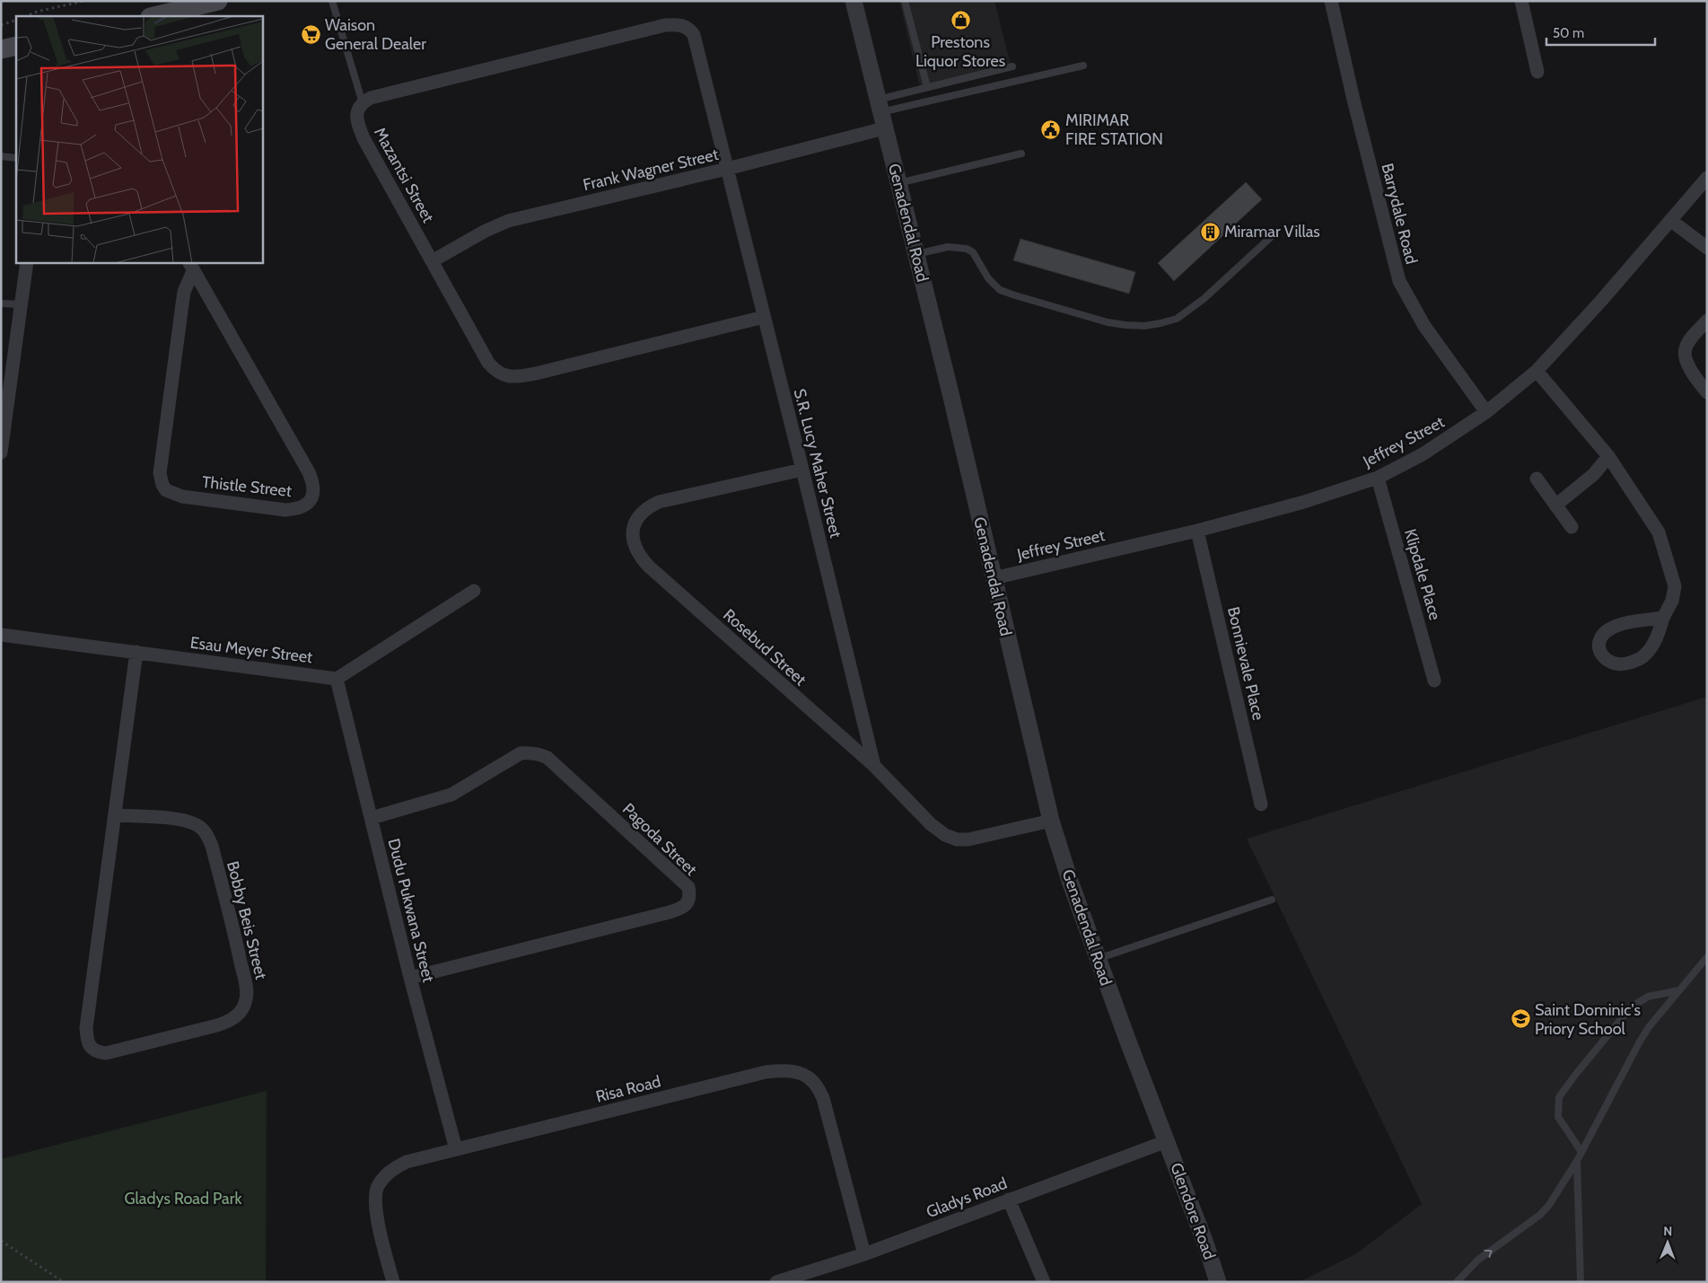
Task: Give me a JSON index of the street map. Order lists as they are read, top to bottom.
{
  "streets": {
    "street": [
      "Frank Wagner Street",
      "Mazantsi Street",
      "Barrydale Road",
      "Genadendal Road",
      "Jeffrey Street",
      "S.R. Lucy Maher Street",
      "Thistle Street",
      "Klipdale Place",
      "Rosebud Street",
      "Esau Meyer Street",
      "Bonnievale Place",
      "Pagoda Street",
      "Dudu Pukwana Street",
      "Bobby Beis Street",
      "Risa Road",
      "Gladys Road",
      "Glendore Road"
    ]
  },
  "crossings": [
    ["Frank Wagner Street", "Mazantsi Street"],
    ["Frank Wagner Street", "Genadendal Road"],
    ["Frank Wagner Street", "S.R. Lucy Maher Street"],
    ["Mazantsi Street", "S.R. Lucy Maher Street"],
    ["Barrydale Road", "Jeffrey Street"],
    ["Genadendal Road", "Jeffrey Street"],
    ["Genadendal Road", "Rosebud Street"],
    ["Genadendal Road", "Gladys Road"],
    ["Genadendal Road", "Glendore Road"],
    ["Jeffrey Street", "Klipdale Place"],
    ["Jeffrey Street", "Bonnievale Place"],
    ["S.R. Lucy Maher Street", "Rosebud Street"],
    ["Esau Meyer Street", "Dudu Pukwana Street"],
    ["Esau Meyer Street", "Bobby Beis Street"],
    ["Pagoda Street", "Dudu Pukwana Street"],
    ["Dudu Pukwana Street", "Risa Road"],
    ["Risa Road", "Gladys Road"],
    ["Gladys Road", "Glendore Road"]
  ],
  "parks": ["Gladys Road Park"],
  "places": {
    "shop": ["Prestons Liquor Stores"],
    "supermarket": ["Waison General Dealer"],
    "public building": ["MIRIMAR FIRE STATION"],
    "building": ["Miramar Villas"],
    "school or university": ["Saint Dominic's Priory School"]
  },
  "scale_bar": "50 m",
  "north": "top"
}
